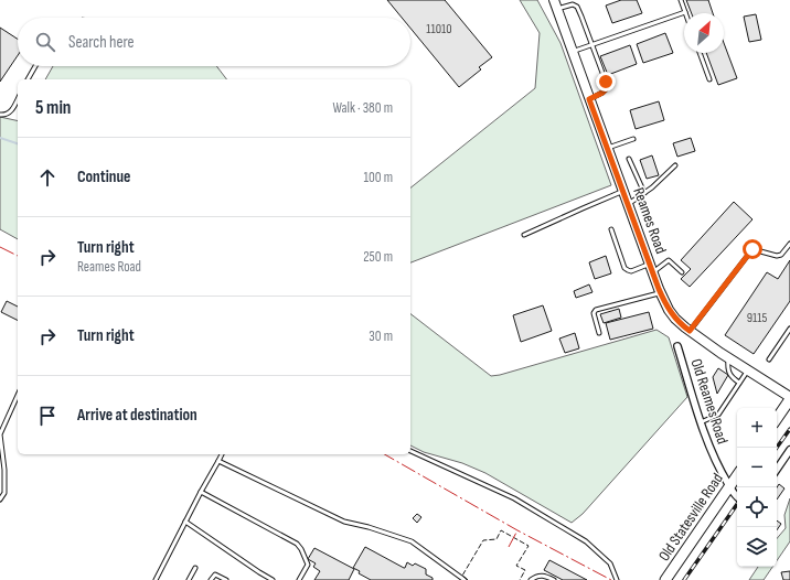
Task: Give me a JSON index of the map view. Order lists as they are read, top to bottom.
{
  "streets": {
    "main road": ["Reames Road", "Old Statesville Road"],
    "street": ["Old Reames Road"]
  },
  "crossings": [
    ["Old Reames Road", "Old Statesville Road"]
  ],
  "house_numbers": ["11010", "9115"],
  "north": "top right",
  "page": {
    "search": "Search here",
    "heading": ["5 min", "Walk · 380 m"],
    "list": [
      ["Continue", "100 m"],
      ["Turn right", "Reames Road", "250 m"],
      ["Turn right", "30 m"],
      "Arrive at destination"
    ],
    "map_buttons": ["+", "−"]
  }
}
